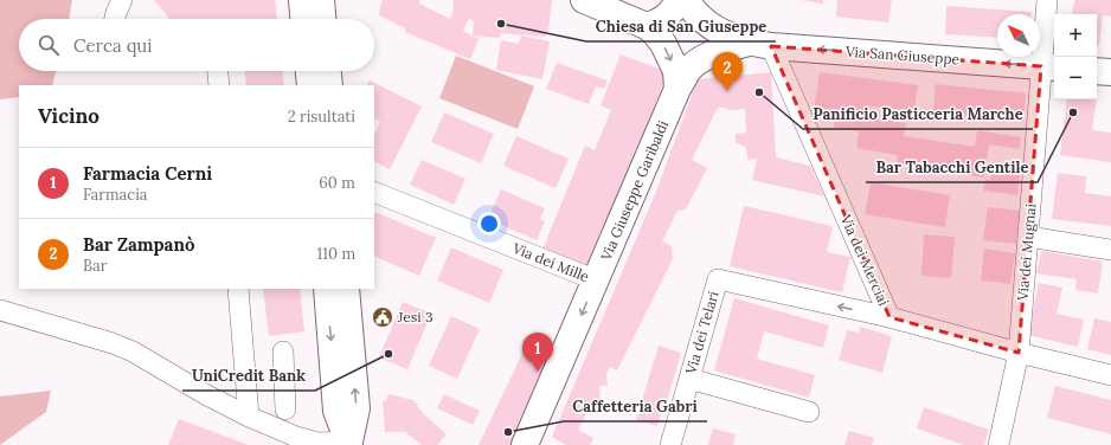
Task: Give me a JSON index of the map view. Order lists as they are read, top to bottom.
{
  "streets": {
    "main road": ["Via San Giuseppe", "Via Giuseppe Garibaldi"],
    "street": [
      "Via dei Mugnai",
      "Via dei Merciai",
      "Via dei Mille",
      "Via dei Telari"
    ]
  },
  "crossings": [
    ["Via San Giuseppe", "Via Giuseppe Garibaldi"],
    ["Via San Giuseppe", "Via dei Mugnai"],
    ["Via San Giuseppe", "Via dei Merciai"],
    ["Via Giuseppe Garibaldi", "Via dei Merciai"],
    ["Via Giuseppe Garibaldi", "Via dei Mille"],
    ["Via dei Mugnai", "Via dei Merciai"],
    ["Via dei Merciai", "Via dei Telari"]
  ],
  "one_way": ["Via San Giuseppe"],
  "places": {
    "other": [
      "Chiesa di San Giuseppe",
      "Panificio Pasticceria Marche",
      "Bar Tabacchi Gentile",
      "UniCredit Bank",
      "Caffetteria Gabri"
    ],
    "public building": ["Jesi 3"]
  },
  "north": "top left",
  "page": {
    "map_buttons": ["+", "−"],
    "search": "Cerca qui",
    "pins": ["2", "1"],
    "heading": ["Vicino", "2 risultati"],
    "list": [
      {
        "mark": "1",
        "name": "Farmacia Cerni",
        "note": "Farmacia",
        "value": "60 m"
      },
      {
        "mark": "2",
        "name": "Bar Zampanò",
        "note": "Bar",
        "value": "110 m"
      }
    ]
  }
}
